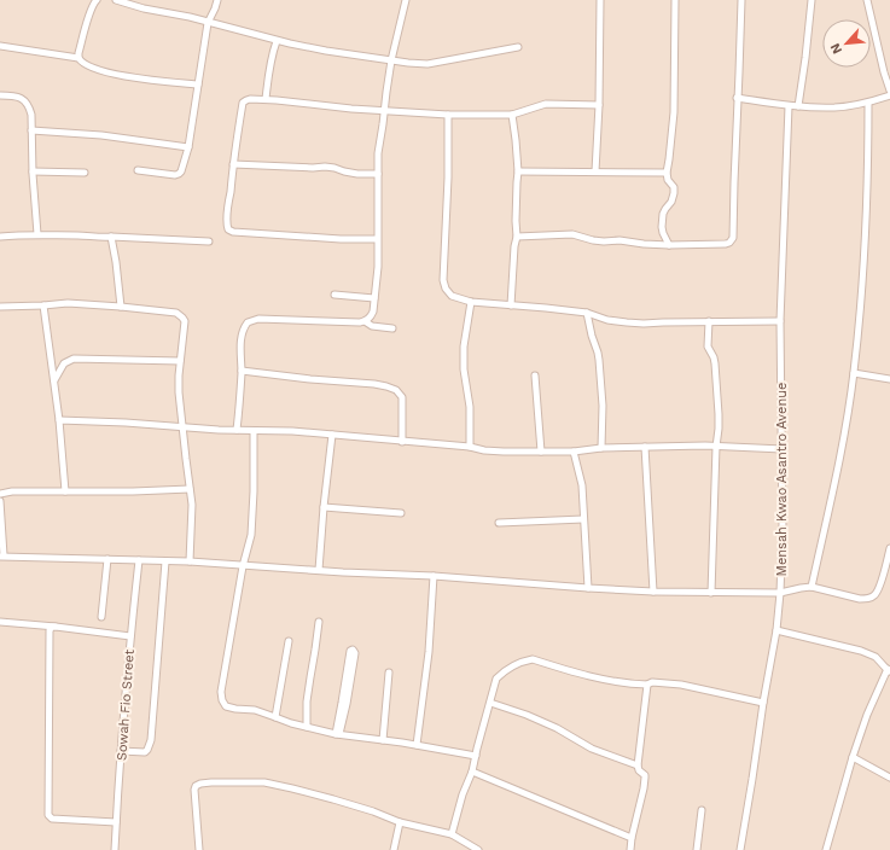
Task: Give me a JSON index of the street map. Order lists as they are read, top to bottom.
{
  "streets": {
    "street": ["Mensah Kwao Asantro Avenue", "Sowah Fio Street"]
  },
  "north": "bottom left"
}
